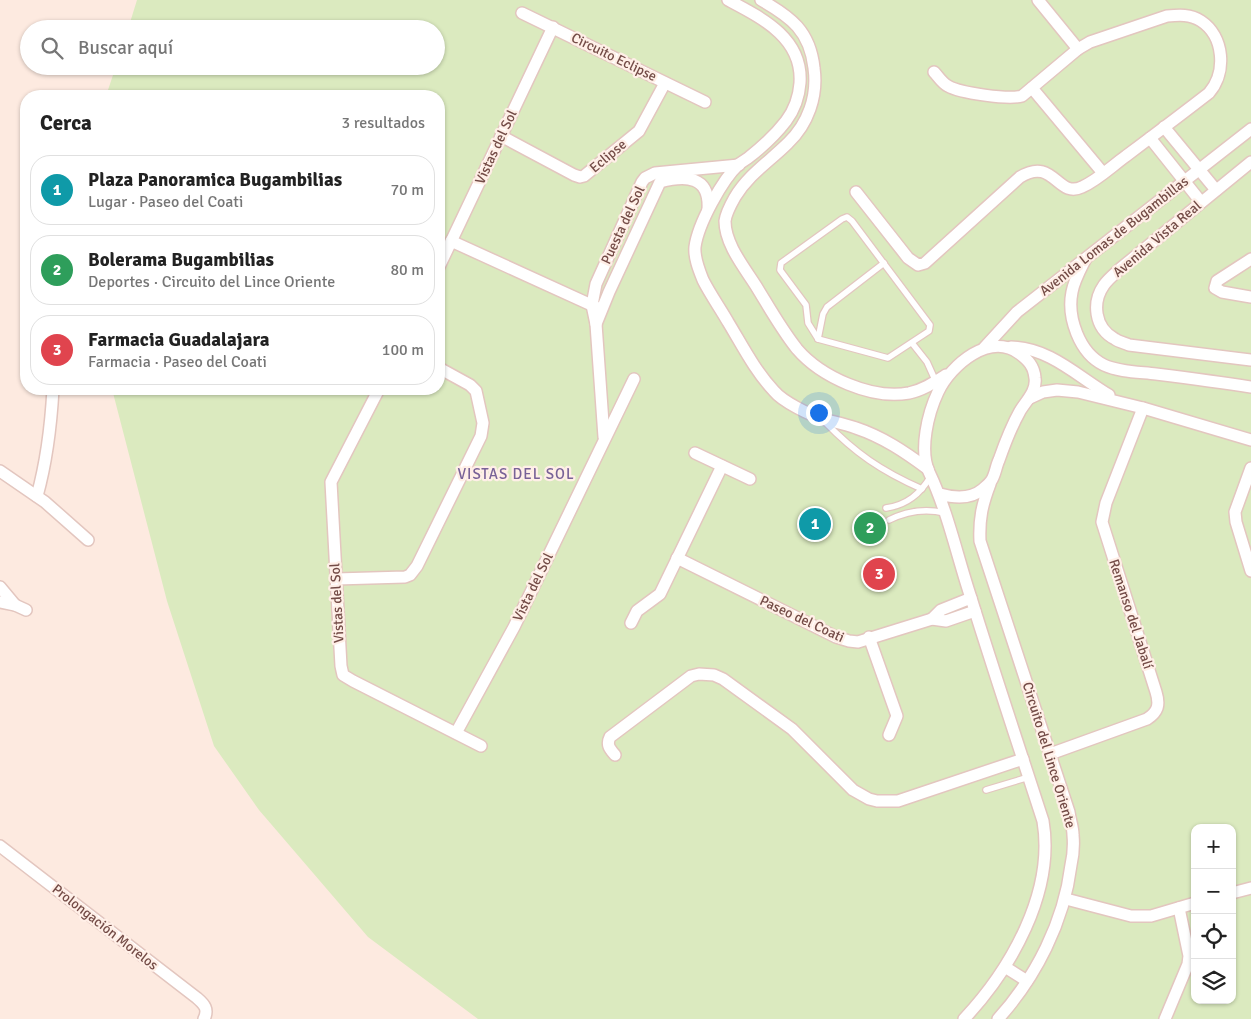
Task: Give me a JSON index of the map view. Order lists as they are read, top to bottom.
{
  "streets": {
    "street": [
      "Circuito Eclipse",
      "Vistas del Sol",
      "Eclipse",
      "Puesta del Sol",
      "Avenida Lomas de Bugambillas",
      "Avenida Vista Real",
      "Vista del Sol",
      "Remanso del Jabalí",
      "Paseo del Coati",
      "Circuito del Lince Oriente",
      "Prolongación Morelos"
    ]
  },
  "crossings": [
    ["Circuito Eclipse", "Vistas del Sol"],
    ["Circuito Eclipse", "Eclipse"],
    ["Vistas del Sol", "Eclipse"],
    ["Vistas del Sol", "Vista del Sol"],
    ["Puesta del Sol", "Vista del Sol"],
    ["Remanso del Jabalí", "Circuito del Lince Oriente"],
    ["Paseo del Coati", "Circuito del Lince Oriente"]
  ],
  "districts": ["VISTAS DEL SOL"],
  "page": {
    "search": "Buscar aquí",
    "heading": ["Cerca", "3 resultados"],
    "list": [
      {
        "mark": "1",
        "name": "Plaza Panoramica Bugambilias",
        "note": "Lugar · Paseo del Coati",
        "value": "70 m"
      },
      {
        "mark": "2",
        "name": "Bolerama Bugambilias",
        "note": "Deportes · Circuito del Lince Oriente",
        "value": "80 m"
      },
      {
        "mark": "3",
        "name": "Farmacia Guadalajara",
        "note": "Farmacia · Paseo del Coati",
        "value": "100 m"
      }
    ],
    "pins": ["1", "2", "3"],
    "map_buttons": ["+", "−"]
  }
}
